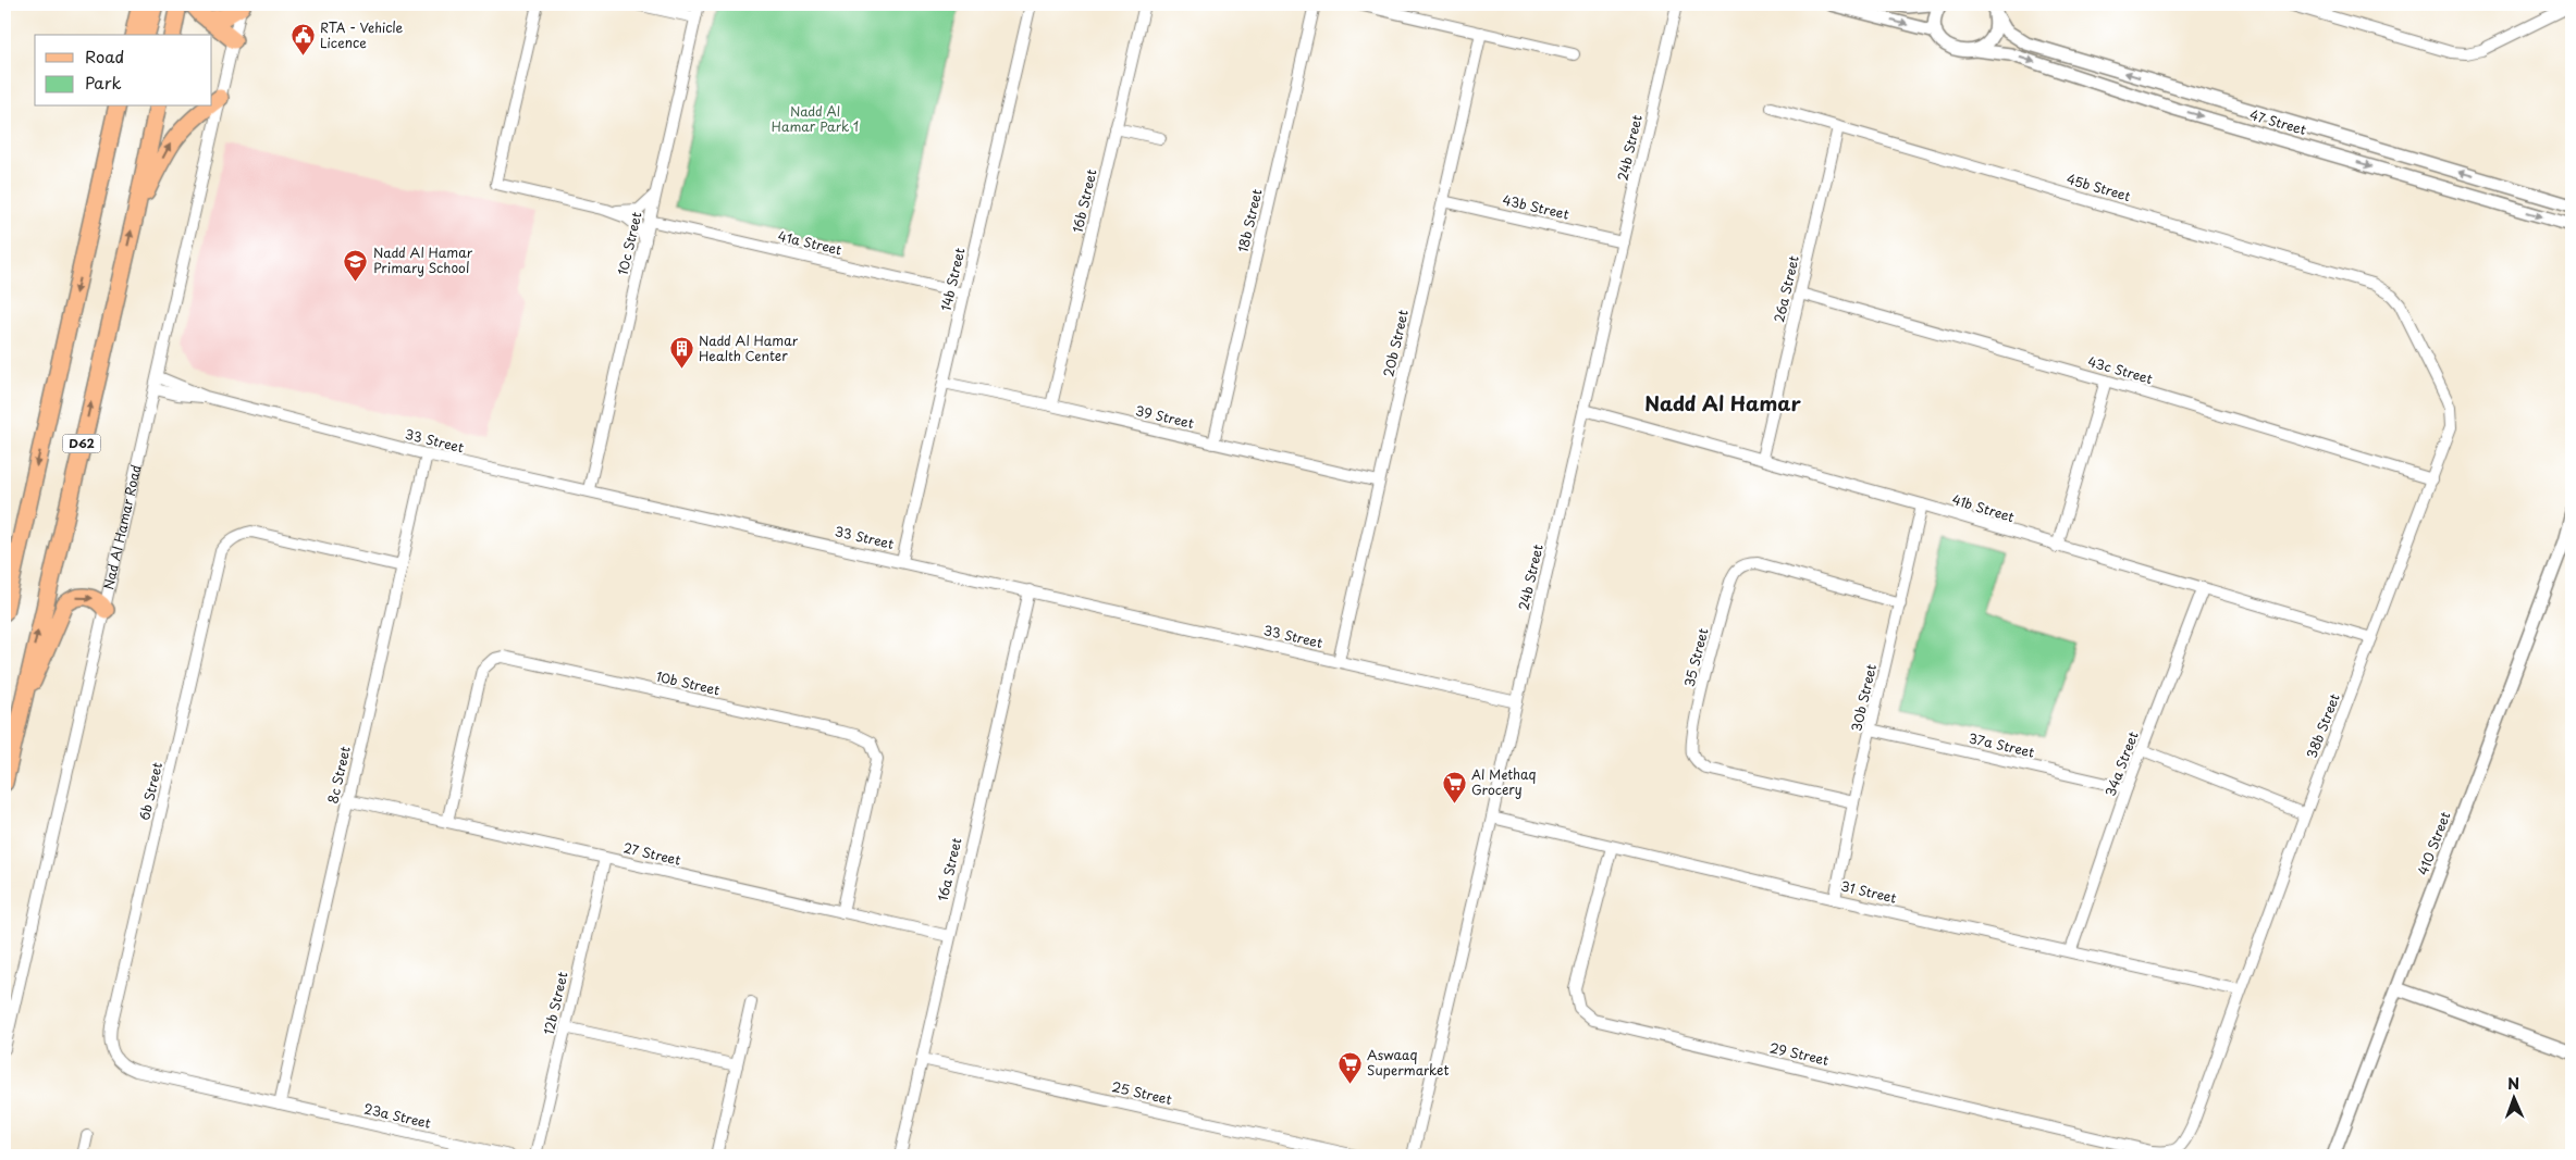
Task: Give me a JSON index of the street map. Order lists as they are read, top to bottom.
{
  "streets": {
    "main road": ["D62"],
    "street": [
      "47 Street",
      "24b Street",
      "45b Street",
      "16b Street",
      "43b Street",
      "18b Street",
      "10c Street",
      "41a Street",
      "14b Street",
      "26a Street",
      "20b Street",
      "43c Street",
      "39 Street",
      "33 Street",
      "41b Street",
      "Nad Al Hamar Road",
      "35 Street",
      "10b Street",
      "30b Street",
      "38b Street",
      "37a Street",
      "34a Street",
      "8c Street",
      "6b Street",
      "410 Street",
      "27 Street",
      "16a Street",
      "31 Street",
      "12b Street",
      "29 Street",
      "25 Street",
      "23a Street"
    ]
  },
  "crossings": [
    ["24b Street", "43b Street"],
    ["24b Street", "33 Street"],
    ["24b Street", "41b Street"],
    ["24b Street", "31 Street"],
    ["45b Street", "26a Street"],
    ["45b Street", "38b Street"],
    ["16b Street", "39 Street"],
    ["43b Street", "20b Street"],
    ["18b Street", "39 Street"],
    ["10c Street", "41a Street"],
    ["10c Street", "33 Street"],
    ["41a Street", "14b Street"],
    ["14b Street", "39 Street"],
    ["14b Street", "33 Street"],
    ["26a Street", "43c Street"],
    ["26a Street", "41b Street"],
    ["20b Street", "39 Street"],
    ["20b Street", "33 Street"],
    ["43c Street", "38b Street"],
    ["33 Street", "Nad Al Hamar Road"],
    ["33 Street", "8c Street"],
    ["33 Street", "16a Street"],
    ["41b Street", "30b Street"],
    ["41b Street", "38b Street"],
    ["41b Street", "34a Street"],
    ["35 Street", "30b Street"],
    ["10b Street", "27 Street"],
    ["30b Street", "37a Street"],
    ["30b Street", "31 Street"],
    ["38b Street", "31 Street"],
    ["38b Street", "29 Street"],
    ["37a Street", "34a Street"],
    ["34a Street", "31 Street"],
    ["8c Street", "6b Street"],
    ["8c Street", "27 Street"],
    ["8c Street", "23a Street"],
    ["6b Street", "23a Street"],
    ["27 Street", "16a Street"],
    ["27 Street", "12b Street"],
    ["16a Street", "25 Street"],
    ["31 Street", "29 Street"]
  ],
  "districts": ["Nadd Al Hamar"],
  "parks": ["Nadd Al Hamar Park 1"],
  "places": {
    "public building": ["RTA - Vehicle Licence"],
    "school or university": ["Nadd Al Hamar Primary School"],
    "building": ["Nadd Al Hamar Health Center"],
    "supermarket": ["Al Methaq Grocery", "Aswaaq Supermarket"]
  },
  "legend": ["Road", "Park"],
  "north": "top"
}
